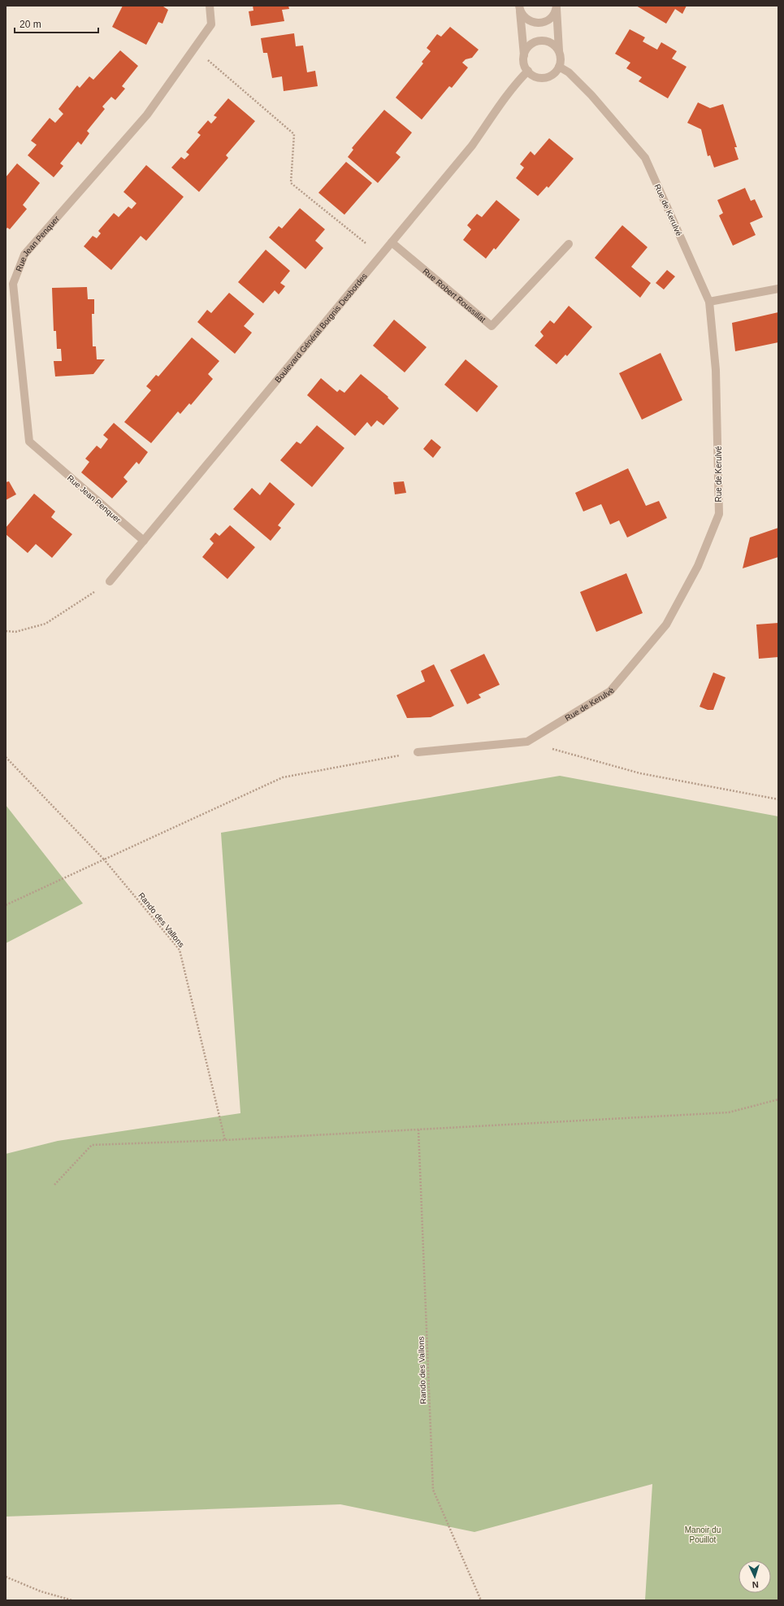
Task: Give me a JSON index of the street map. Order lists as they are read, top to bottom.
{
  "streets": {
    "street": [
      "Rue de Kerulvé",
      "Rue Jean Penquer",
      "Rue Robert Roussillat",
      "Boulevard Général Borgnis Desbordes"
    ],
    "path": ["Rando des Vallons"]
  },
  "crossings": [
    ["Rue de Kerulvé", "Boulevard Général Borgnis Desbordes"],
    ["Rue Jean Penquer", "Boulevard Général Borgnis Desbordes"],
    ["Rue Robert Roussillat", "Boulevard Général Borgnis Desbordes"]
  ],
  "parks": ["Manoir du Pouillot"],
  "scale_bar": "20 m",
  "north": "bottom"
}
